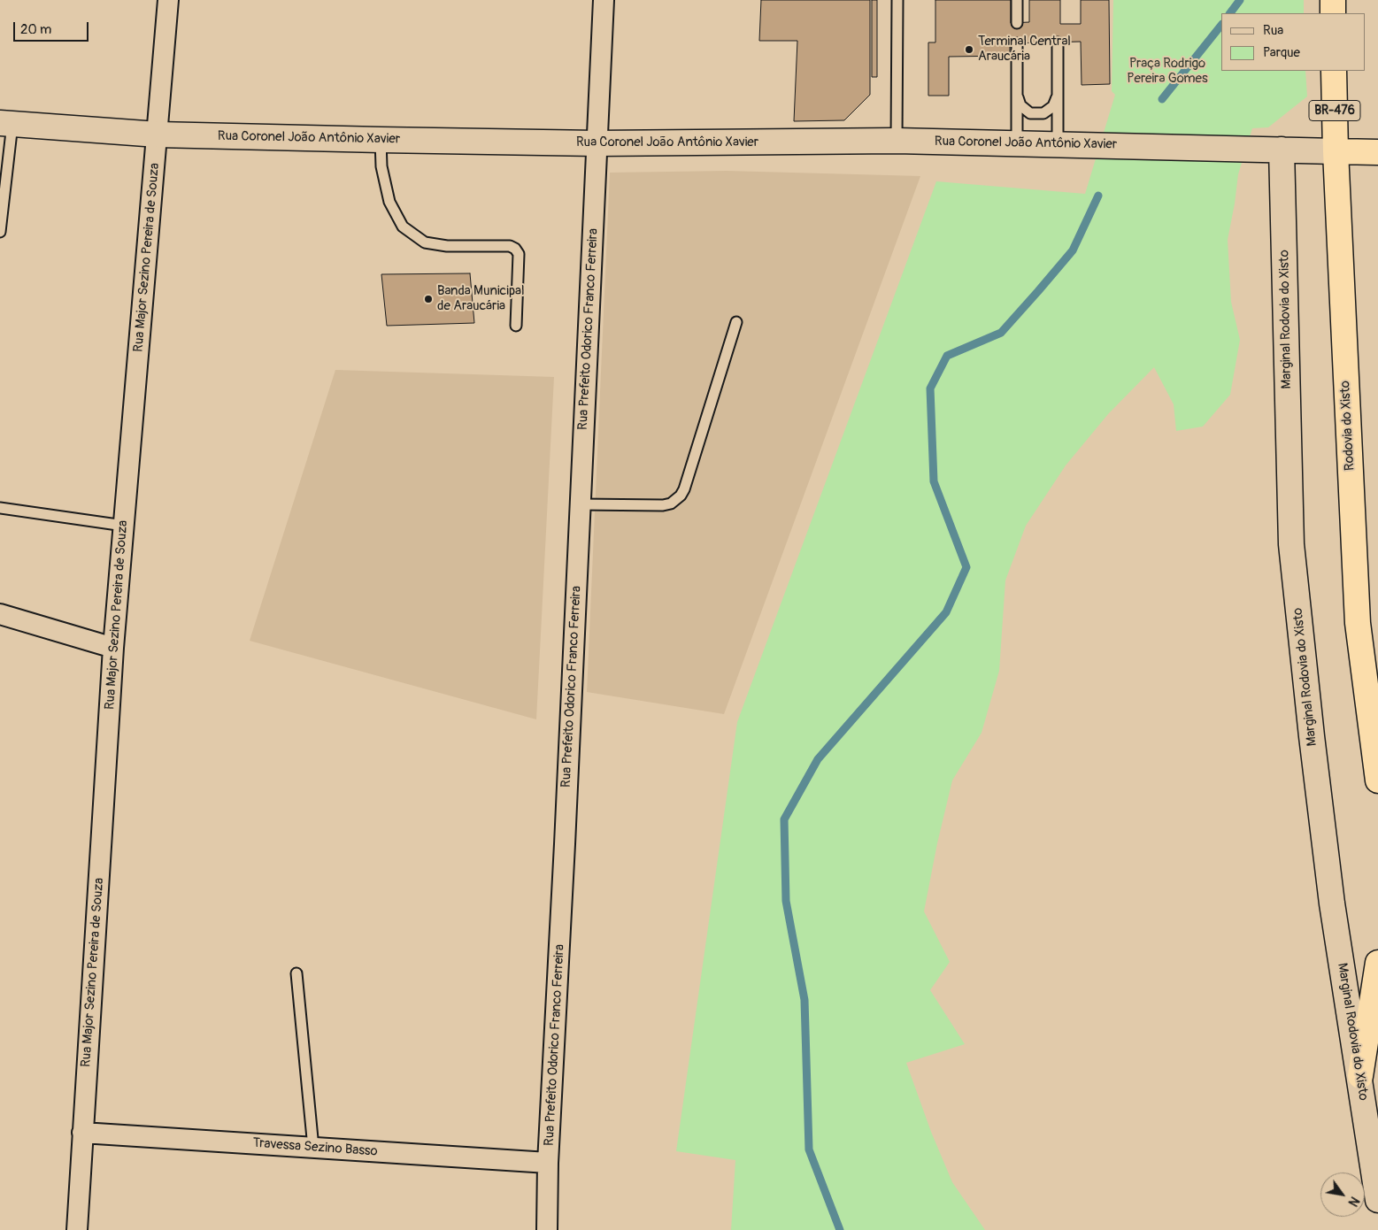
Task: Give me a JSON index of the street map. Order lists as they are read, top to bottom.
{
  "streets": {
    "highway": ["BR-476", "Rodovia do Xisto"],
    "main road": ["Rua Coronel João Antônio Xavier", "Marginal Rodovia do Xisto"],
    "street": ["Rua Major Sezino Pereira de Souza", "Rua Prefeito Odorico Franco Ferreira", "Travessa Sezino Basso"]
  },
  "crossings": [
    ["Rua Coronel João Antônio Xavier", "Rua Major Sezino Pereira de Souza"],
    ["Rua Coronel João Antônio Xavier", "Marginal Rodovia do Xisto"],
    ["Rua Coronel João Antônio Xavier", "Rua Prefeito Odorico Franco Ferreira"],
    ["Rua Coronel João Antônio Xavier", "Rodovia do Xisto"],
    ["Rua Major Sezino Pereira de Souza", "Travessa Sezino Basso"],
    ["Rua Prefeito Odorico Franco Ferreira", "Travessa Sezino Basso"]
  ],
  "parks": ["Praça Rodrigo Pereira Gomes"],
  "places": ["Terminal Central Araucária", "Banda Municipal de Araucária"],
  "legend": ["Rua", "Parque"],
  "scale_bar": "20 m",
  "north": "bottom right"
}
